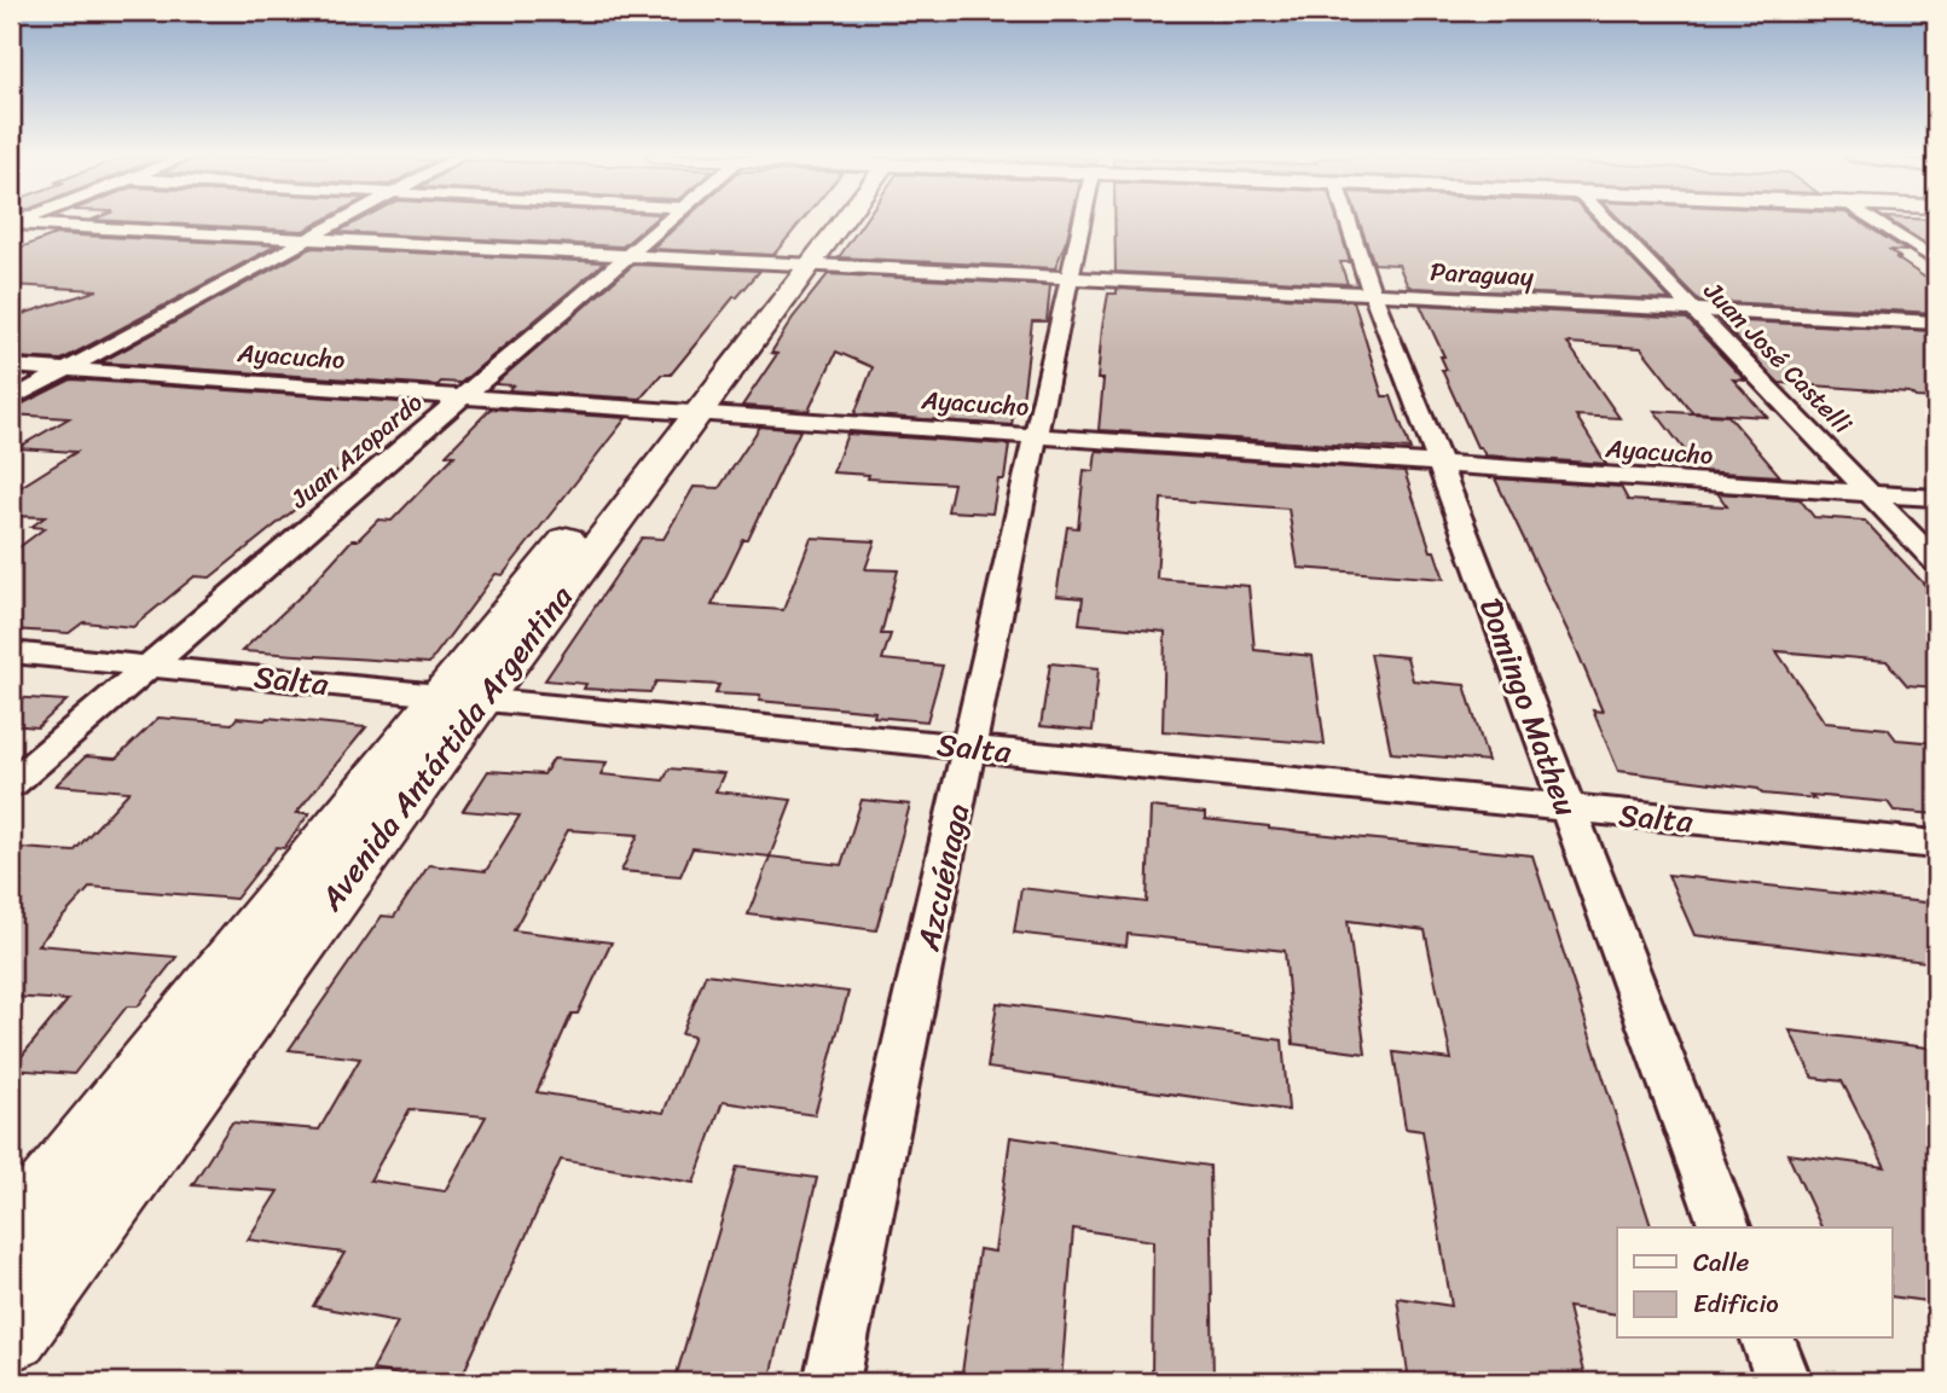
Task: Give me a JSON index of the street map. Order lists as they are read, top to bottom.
{
  "streets": {
    "main road": ["Avenida Antártida Argentina"],
    "street": [
      "Paraguay",
      "Ayacucho",
      "Juan José Castelli",
      "Juan Azopardo",
      "Salta",
      "Domingo Matheu",
      "Azcuénaga"
    ]
  },
  "crossings": [
    ["Paraguay", "Juan José Castelli"],
    ["Paraguay", "Juan Azopardo"],
    ["Paraguay", "Domingo Matheu"],
    ["Paraguay", "Avenida Antártida Argentina"],
    ["Paraguay", "Azcuénaga"],
    ["Ayacucho", "Juan José Castelli"],
    ["Ayacucho", "Juan Azopardo"],
    ["Ayacucho", "Domingo Matheu"],
    ["Ayacucho", "Avenida Antártida Argentina"],
    ["Ayacucho", "Azcuénaga"],
    ["Juan Azopardo", "Salta"],
    ["Salta", "Domingo Matheu"],
    ["Salta", "Avenida Antártida Argentina"],
    ["Salta", "Azcuénaga"]
  ],
  "legend": ["Calle", "Edificio"]
}
